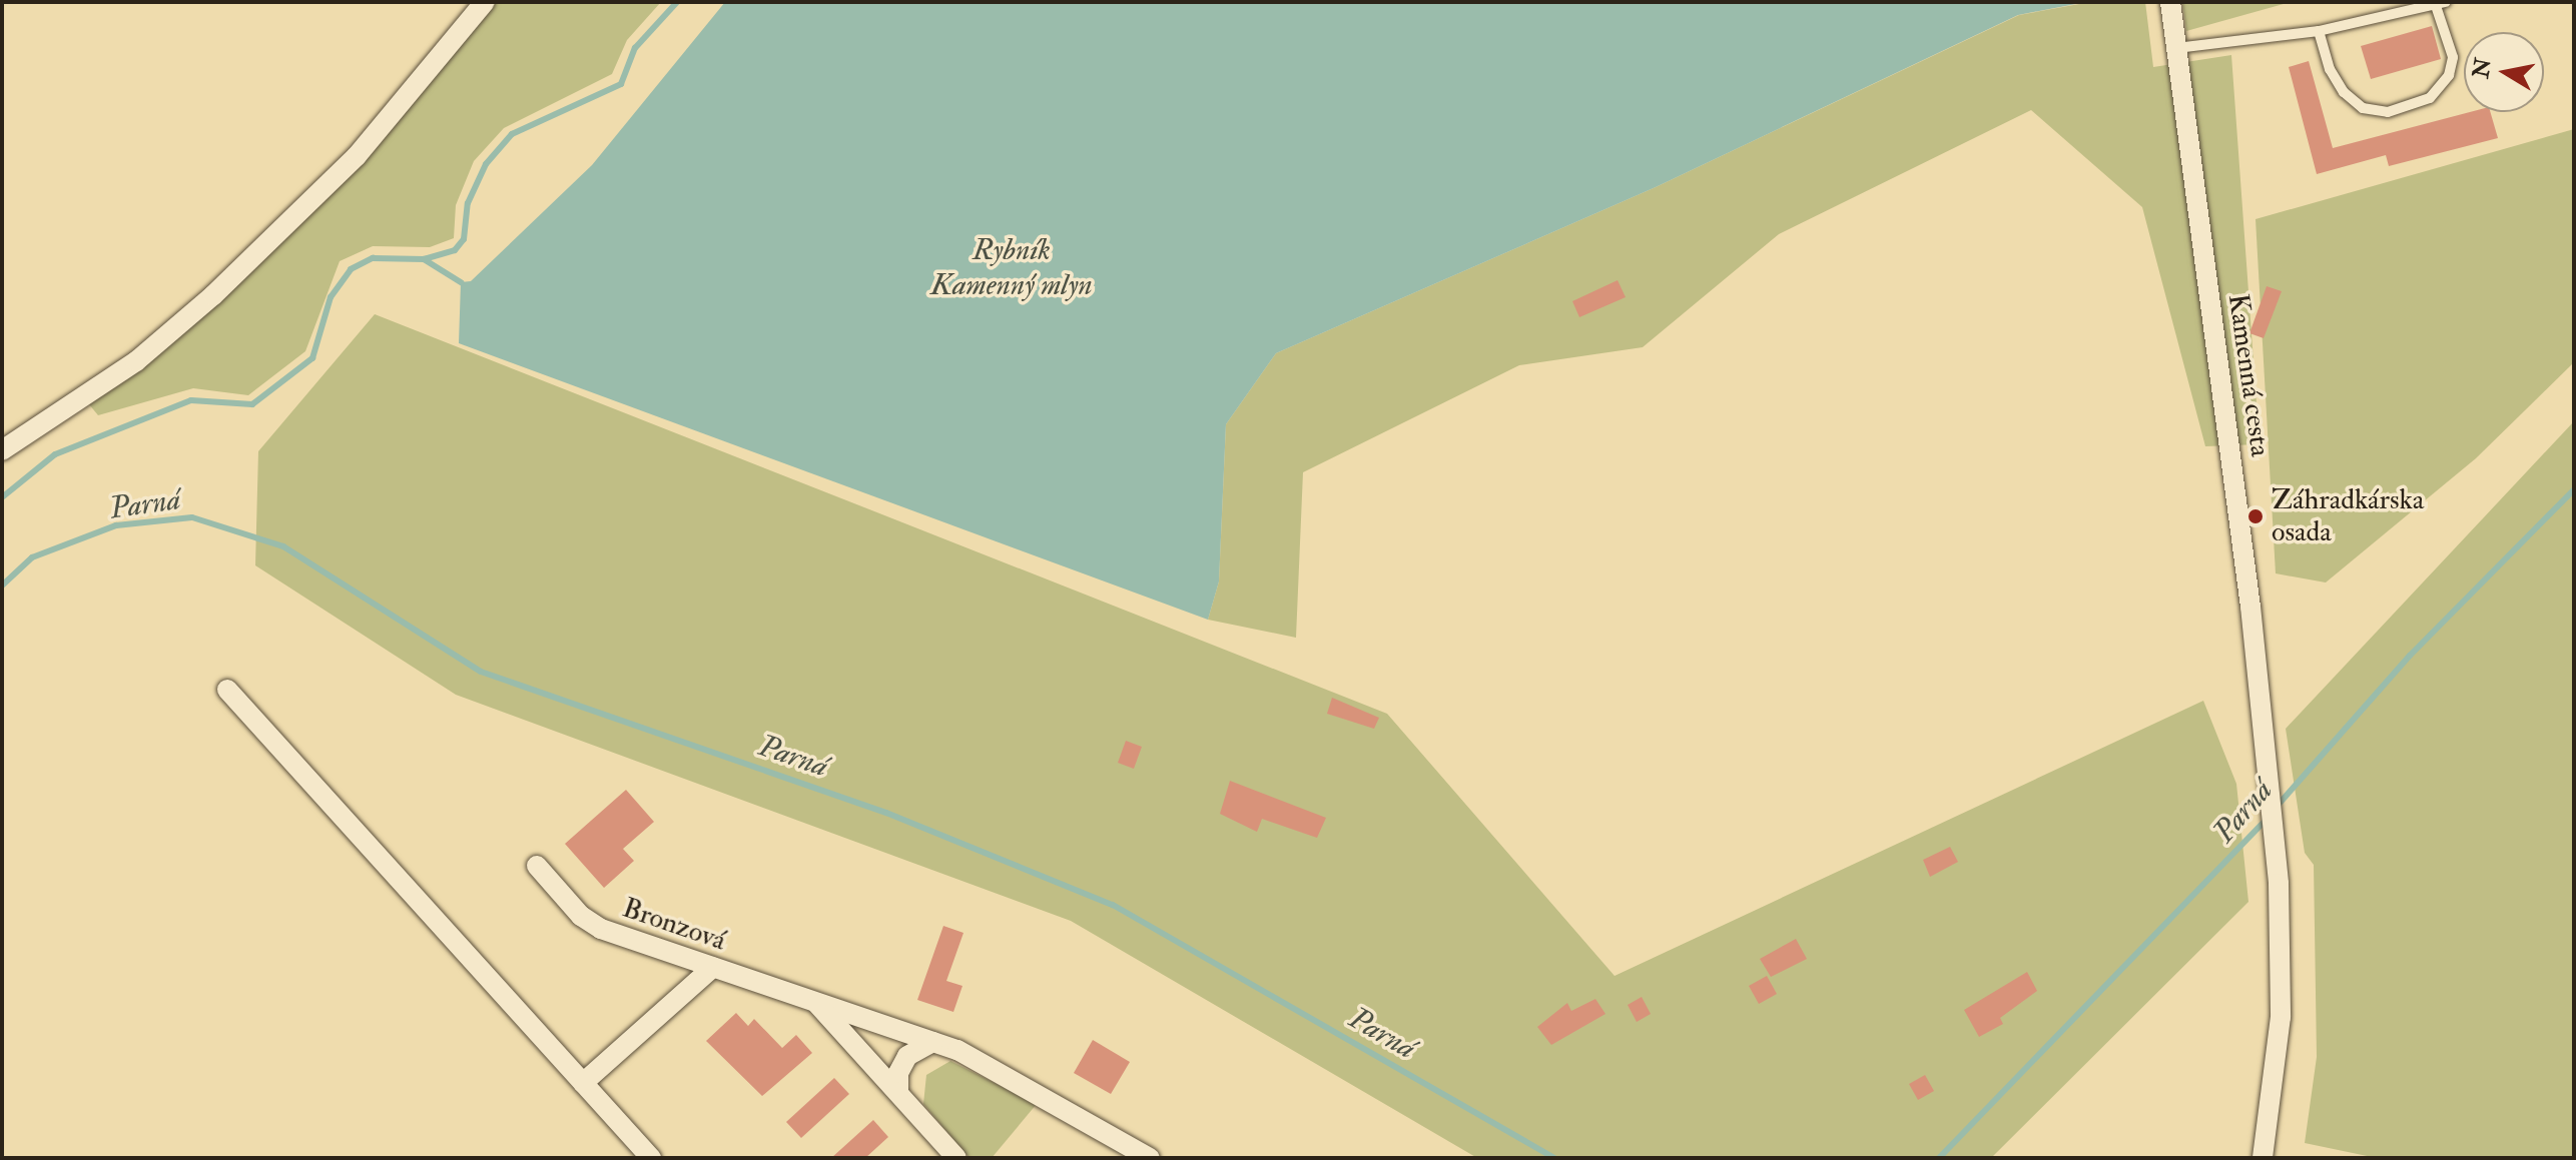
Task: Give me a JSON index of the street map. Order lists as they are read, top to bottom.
{
  "streets": {
    "street": ["Kamenná cesta", "Bronzová"]
  },
  "water": ["Rybník Kamenný mlyn", "Parná"],
  "places": ["Záhradkárska osada"],
  "north": "left"
}
